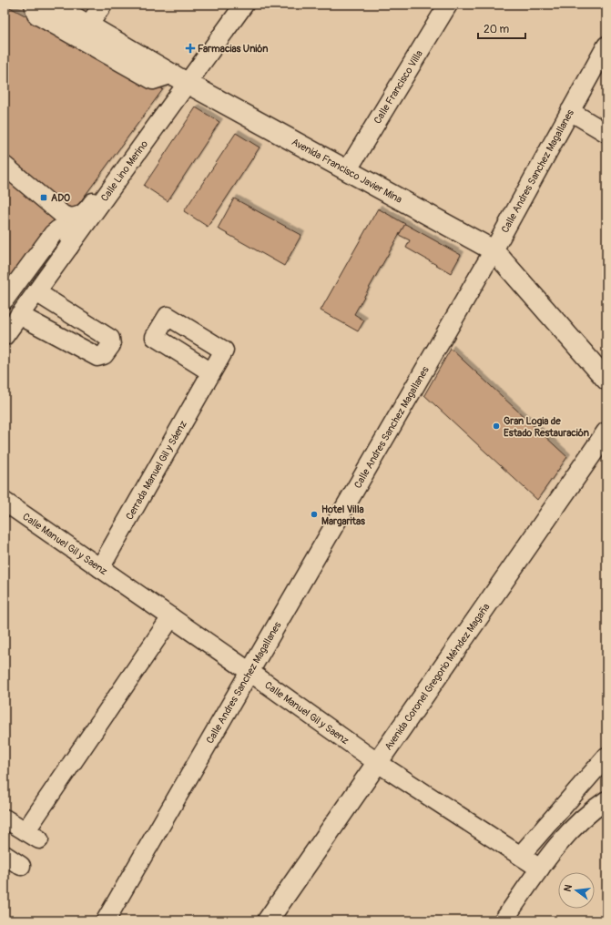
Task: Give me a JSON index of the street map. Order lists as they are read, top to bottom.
{
  "streets": {
    "main road": ["Avenida Francisco Javier Mina", "Avenida Coronel Gregorio Méndez Magaña"],
    "street": [
      "Calle Francisco Villa",
      "Calle Lino Merino",
      "Calle Andres Sanchez Magallanes",
      "Cerrada Manuel Gil y Sáenz",
      "Calle Manuel Gil y Saenz"
    ]
  },
  "crossings": [
    ["Calle Francisco Villa", "Avenida Francisco Javier Mina"],
    ["Avenida Francisco Javier Mina", "Calle Lino Merino"],
    ["Avenida Francisco Javier Mina", "Calle Andres Sanchez Magallanes"],
    ["Calle Andres Sanchez Magallanes", "Calle Manuel Gil y Saenz"],
    ["Cerrada Manuel Gil y Sáenz", "Calle Manuel Gil y Saenz"],
    ["Calle Manuel Gil y Saenz", "Avenida Coronel Gregorio Méndez Magaña"]
  ],
  "places": {
    "health": ["Farmacias Unión"],
    "transit": ["ADO"],
    "other": ["Gran Logia de Estado Restauración", "Hotel Villa Margaritas"]
  },
  "scale_bar": "20 m",
  "north": "left"
}
